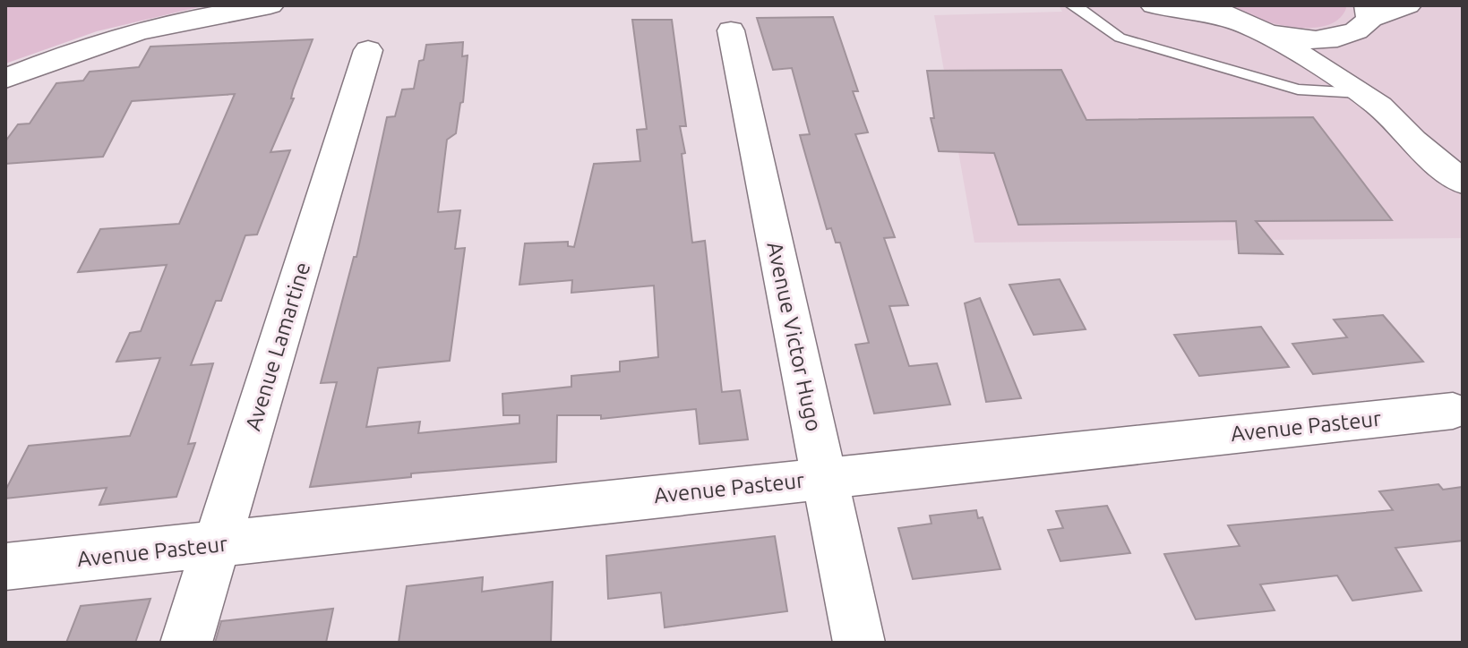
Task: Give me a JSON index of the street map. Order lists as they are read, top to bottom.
{
  "streets": {
    "street": ["Avenue Victor Hugo", "Avenue Lamartine", "Avenue Pasteur"]
  },
  "crossings": [
    ["Avenue Victor Hugo", "Avenue Pasteur"],
    ["Avenue Lamartine", "Avenue Pasteur"]
  ]
}
